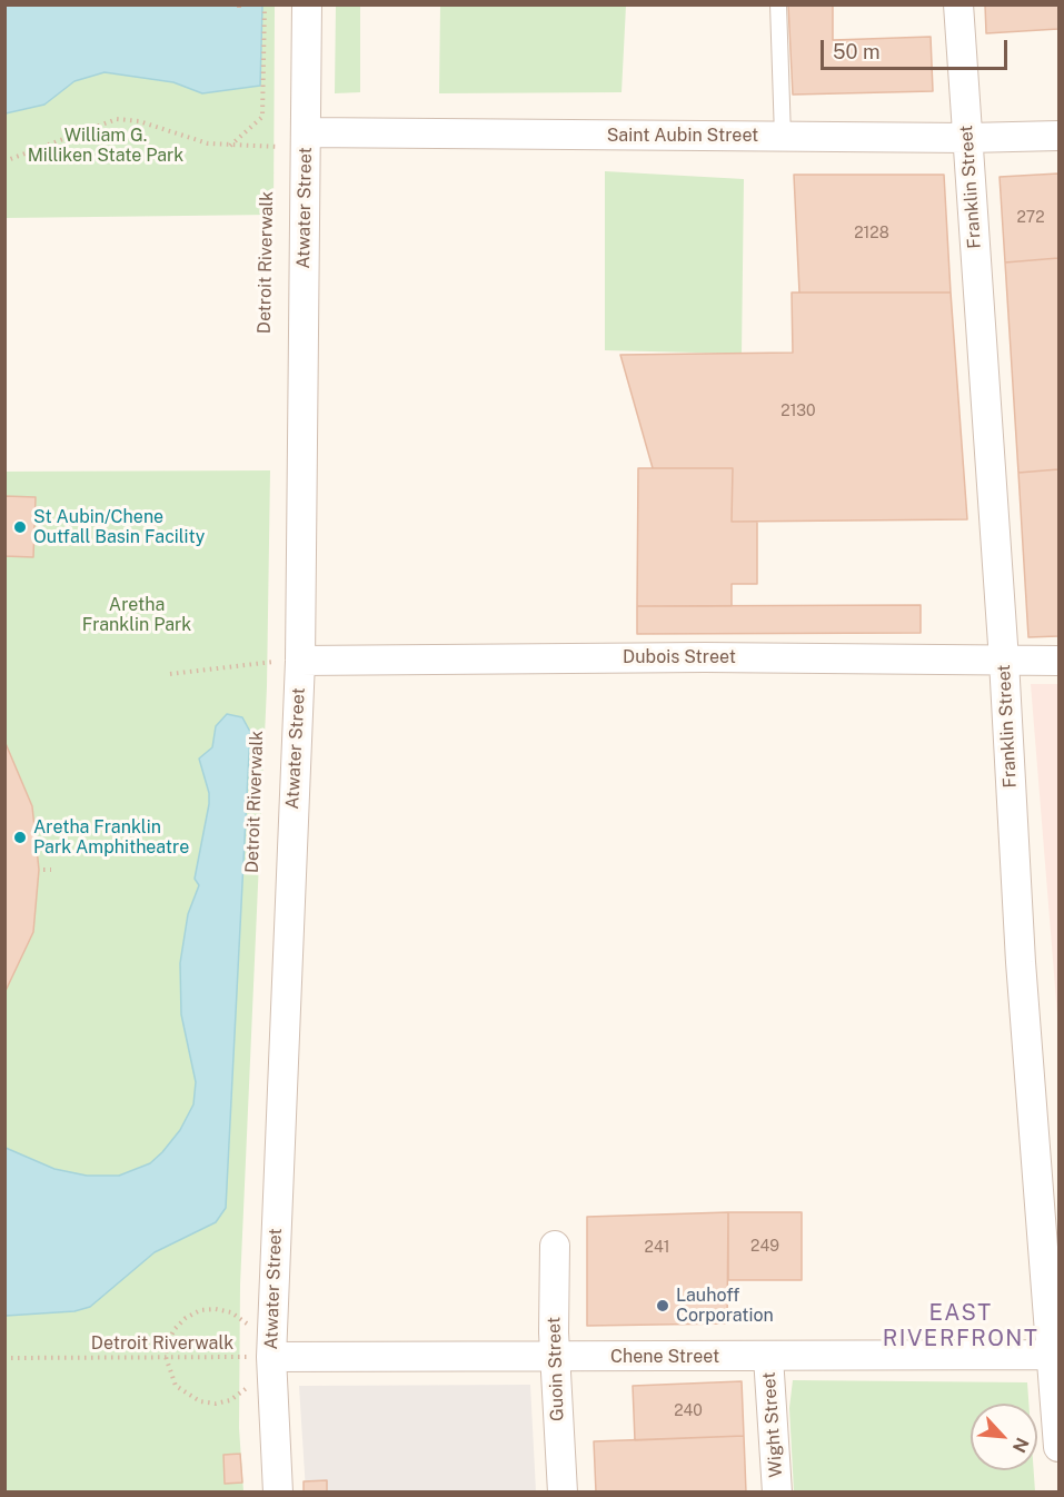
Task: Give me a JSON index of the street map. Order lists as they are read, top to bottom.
{
  "streets": {
    "street": [
      "Saint Aubin Street",
      "Franklin Street",
      "Atwater Street",
      "Dubois Street",
      "Chene Street",
      "Guoin Street",
      "Wight Street"
    ],
    "path": ["Detroit Riverwalk"]
  },
  "crossings": [
    ["Saint Aubin Street", "Franklin Street"],
    ["Saint Aubin Street", "Atwater Street"],
    ["Franklin Street", "Dubois Street"],
    ["Franklin Street", "Chene Street"],
    ["Atwater Street", "Detroit Riverwalk"],
    ["Atwater Street", "Dubois Street"],
    ["Atwater Street", "Chene Street"],
    ["Detroit Riverwalk", "Chene Street"],
    ["Chene Street", "Guoin Street"],
    ["Chene Street", "Wight Street"]
  ],
  "districts": ["EAST RIVERFRONT"],
  "parks": ["William G. Milliken State Park", "Aretha Franklin Park"],
  "places": ["St Aubin/Chene Outfall Basin Facility", "Aretha Franklin Park Amphitheatre", "Lauhoff Corporation"],
  "house_numbers": [
    "272",
    "2128",
    "2130",
    "249",
    "241",
    "240"
  ],
  "scale_bar": "50 m",
  "north": "bottom right"
}
